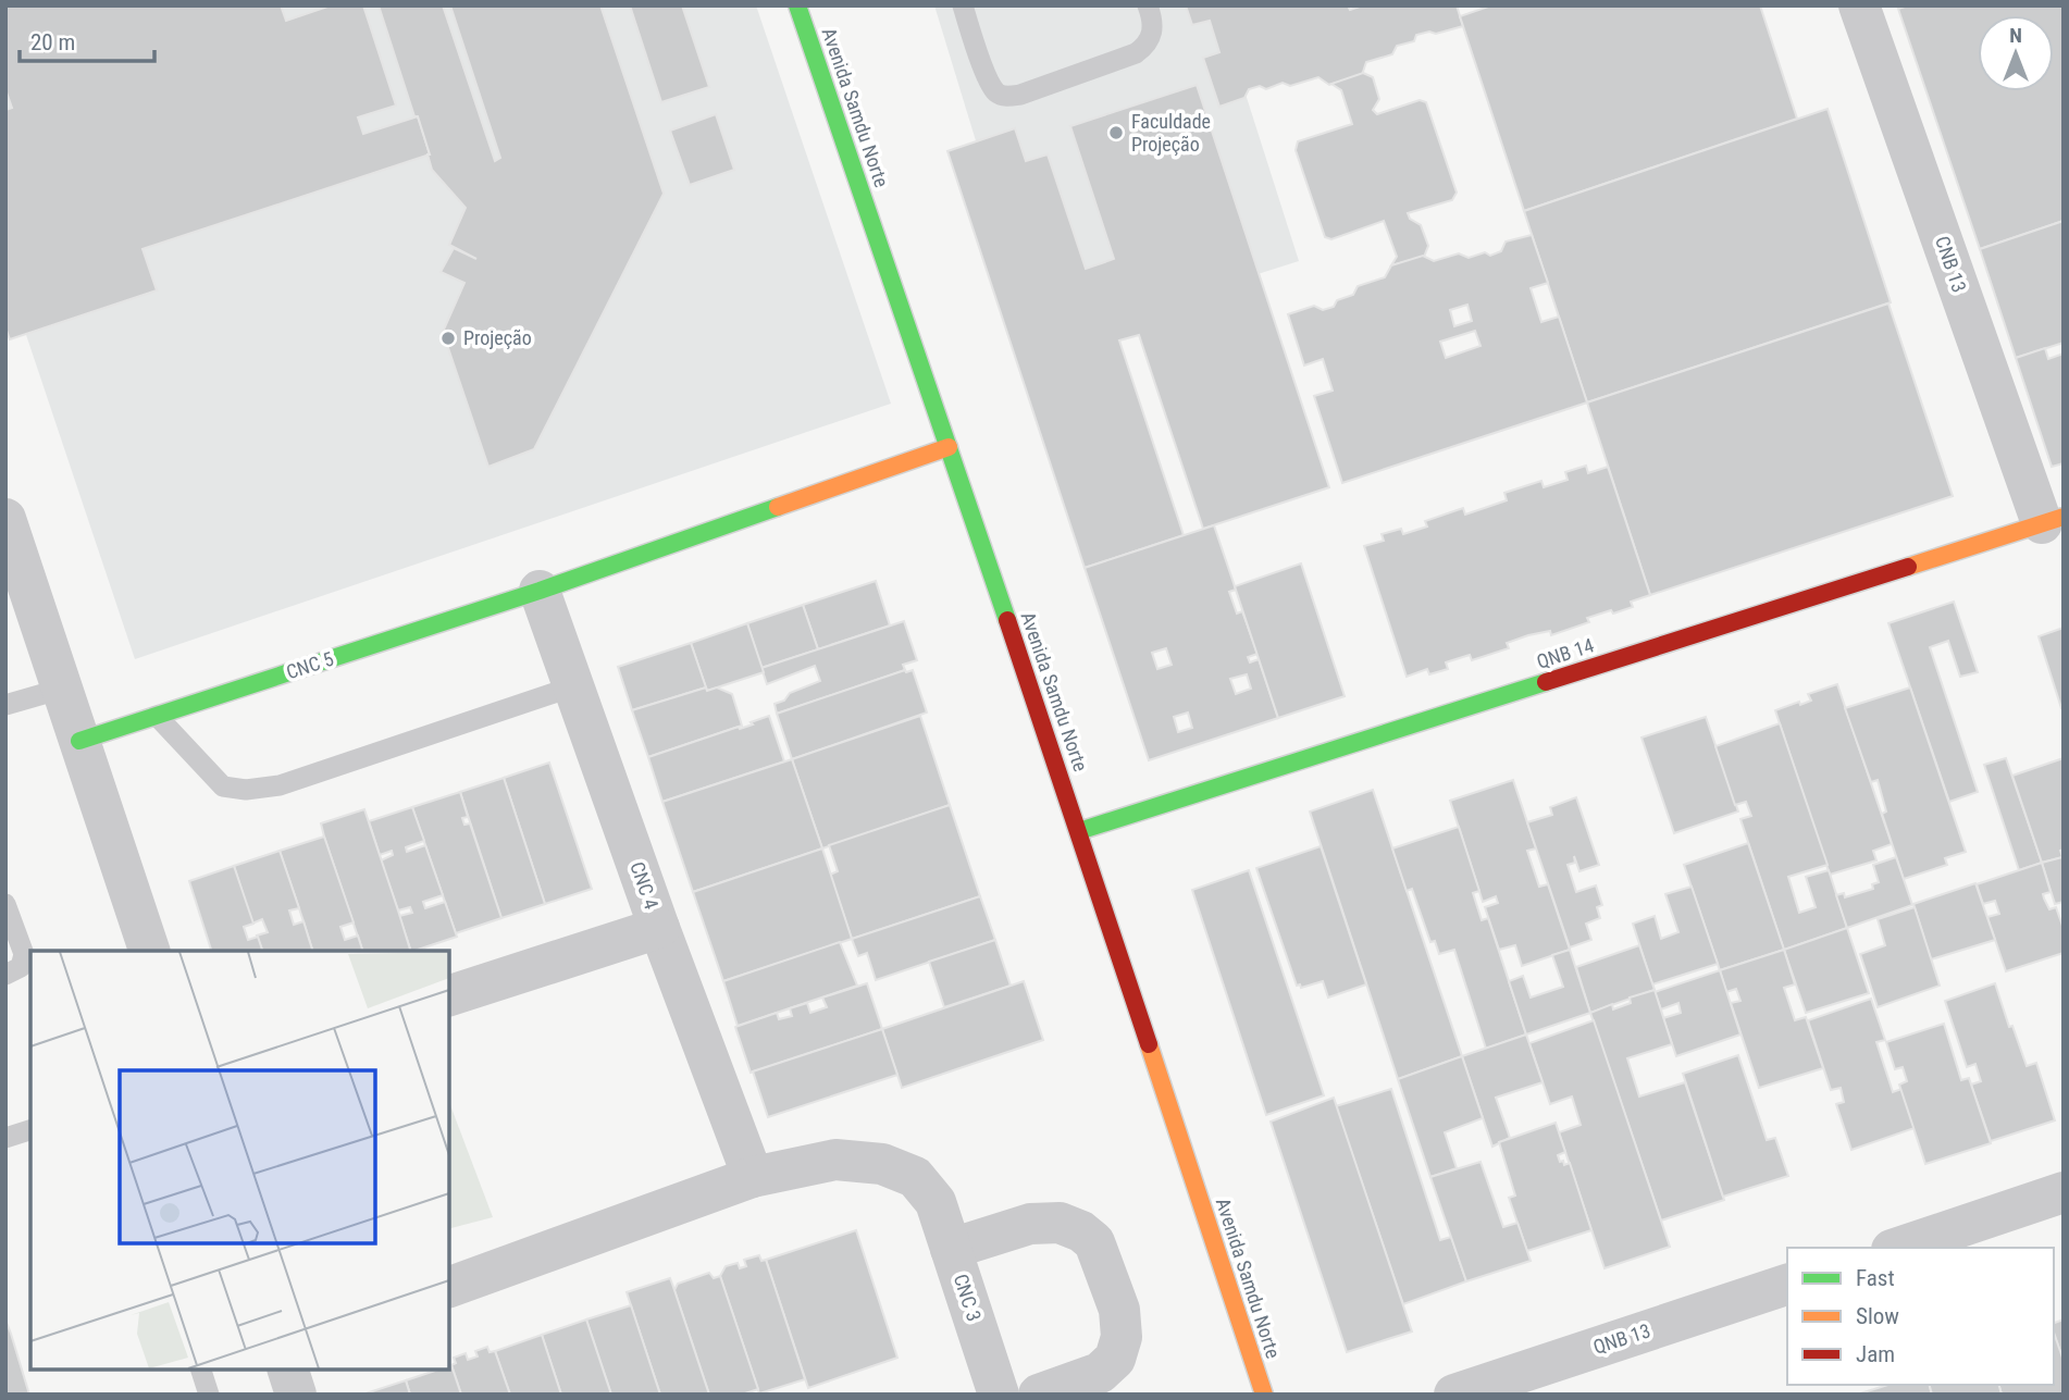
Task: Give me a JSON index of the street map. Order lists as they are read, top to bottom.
{
  "streets": {
    "street": [
      "Avenida Samdu Norte",
      "CNB 13",
      "QNB 14",
      "CNC 5",
      "CNC 4",
      "CNC 3",
      "QNB 13"
    ]
  },
  "crossings": [
    ["Avenida Samdu Norte", "QNB 14"],
    ["Avenida Samdu Norte", "CNC 5"],
    ["CNB 13", "QNB 14"],
    ["CNC 5", "CNC 4"],
    ["CNC 4", "CNC 3"]
  ],
  "places": ["Faculdade Projeção", "Projeção"],
  "legend": ["Fast", "Slow", "Jam"],
  "scale_bar": "20 m",
  "north": "top"
}
